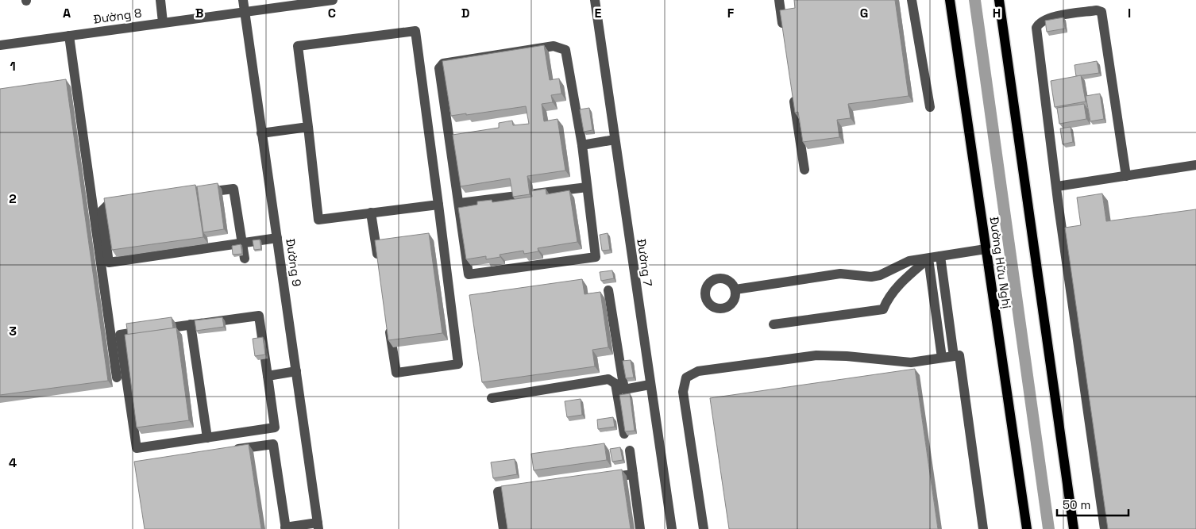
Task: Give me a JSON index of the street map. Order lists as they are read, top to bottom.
{
  "streets": {
    "main road": ["Đường Hữu Nghị"],
    "street": ["Đường 8", "Đường 9", "Đường 7"]
  },
  "crossings": [
    ["Đường 8", "Đường 9"]
  ],
  "scale_bar": "50 m",
  "grid": {
    "columns": [
      "A",
      "B",
      "C",
      "D",
      "E",
      "F",
      "G",
      "H",
      "I"
    ],
    "rows": [
      "1",
      "2",
      "3",
      "4"
    ]
  }
}
